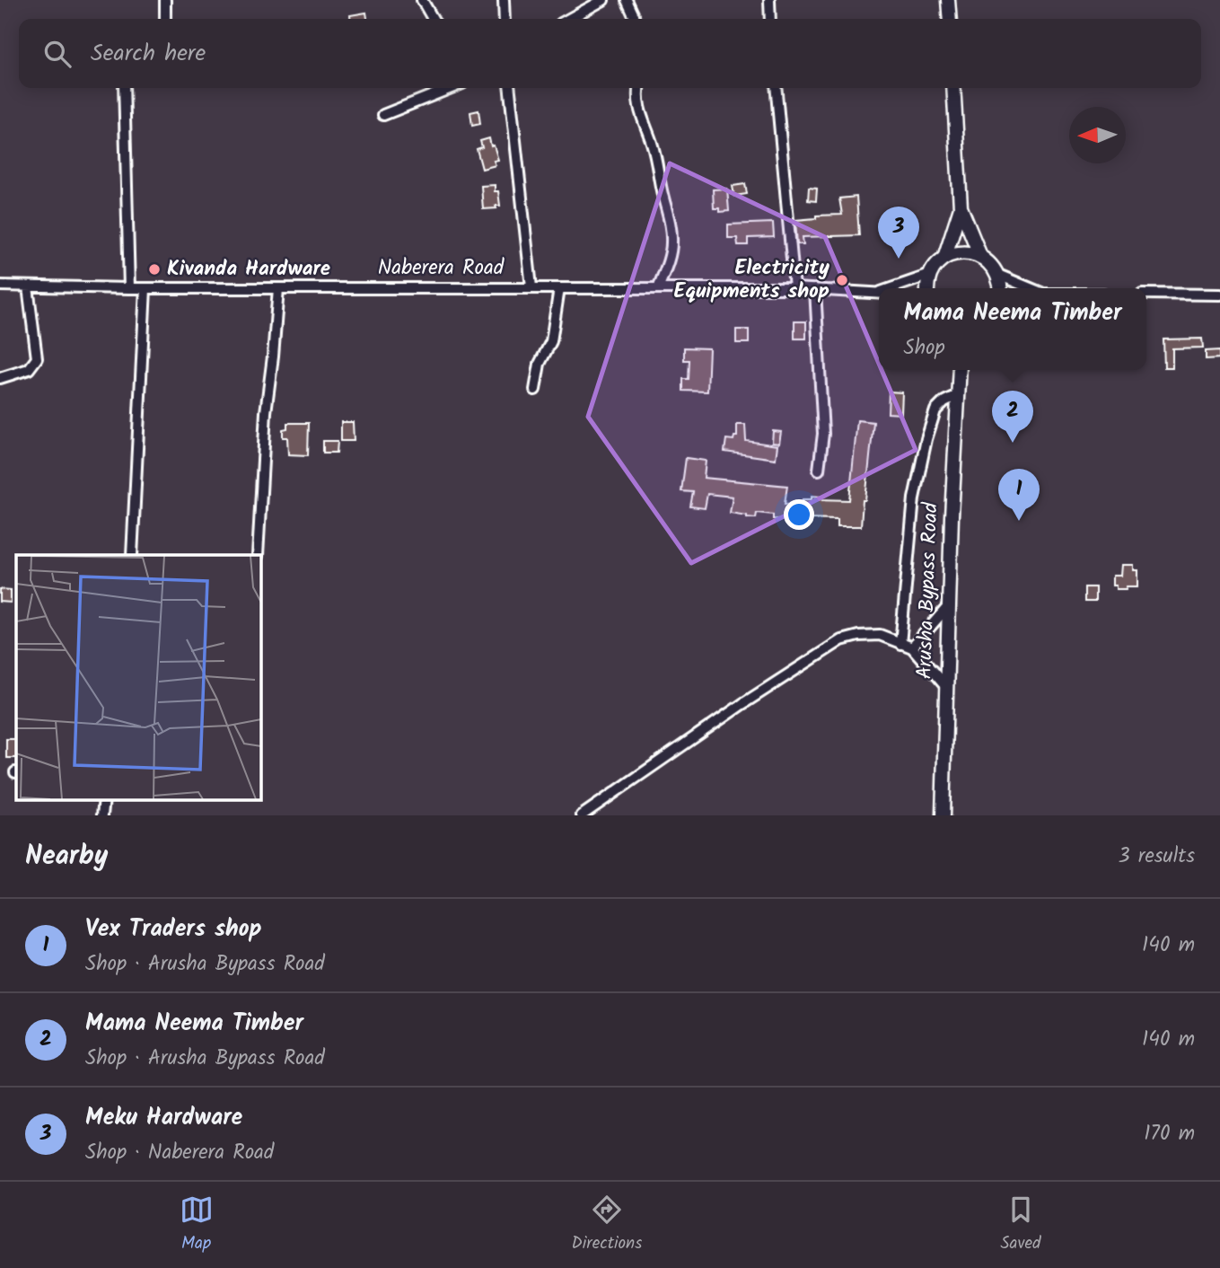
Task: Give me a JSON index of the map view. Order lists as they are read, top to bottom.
{
  "streets": {
    "main road": ["Arusha Bypass Road"],
    "street": ["Naberera Road"]
  },
  "places": ["Kivanda Hardware", "Electricity Equipments shop"],
  "north": "left",
  "page": {
    "search": "Search here",
    "pins": ["3", "2", "1"],
    "popup": ["Mama Neema Timber", "Shop"],
    "heading": ["Nearby", "3 results"],
    "list": [
      {
        "mark": "1",
        "name": "Vex Traders shop",
        "note": "Shop · Arusha Bypass Road",
        "value": "140 m"
      },
      {
        "mark": "2",
        "name": "Mama Neema Timber",
        "note": "Shop · Arusha Bypass Road",
        "value": "140 m"
      },
      {
        "mark": "3",
        "name": "Meku Hardware",
        "note": "Shop · Naberera Road",
        "value": "170 m"
      }
    ],
    "nav": ["Map", "Directions", "Saved"]
  }
}
